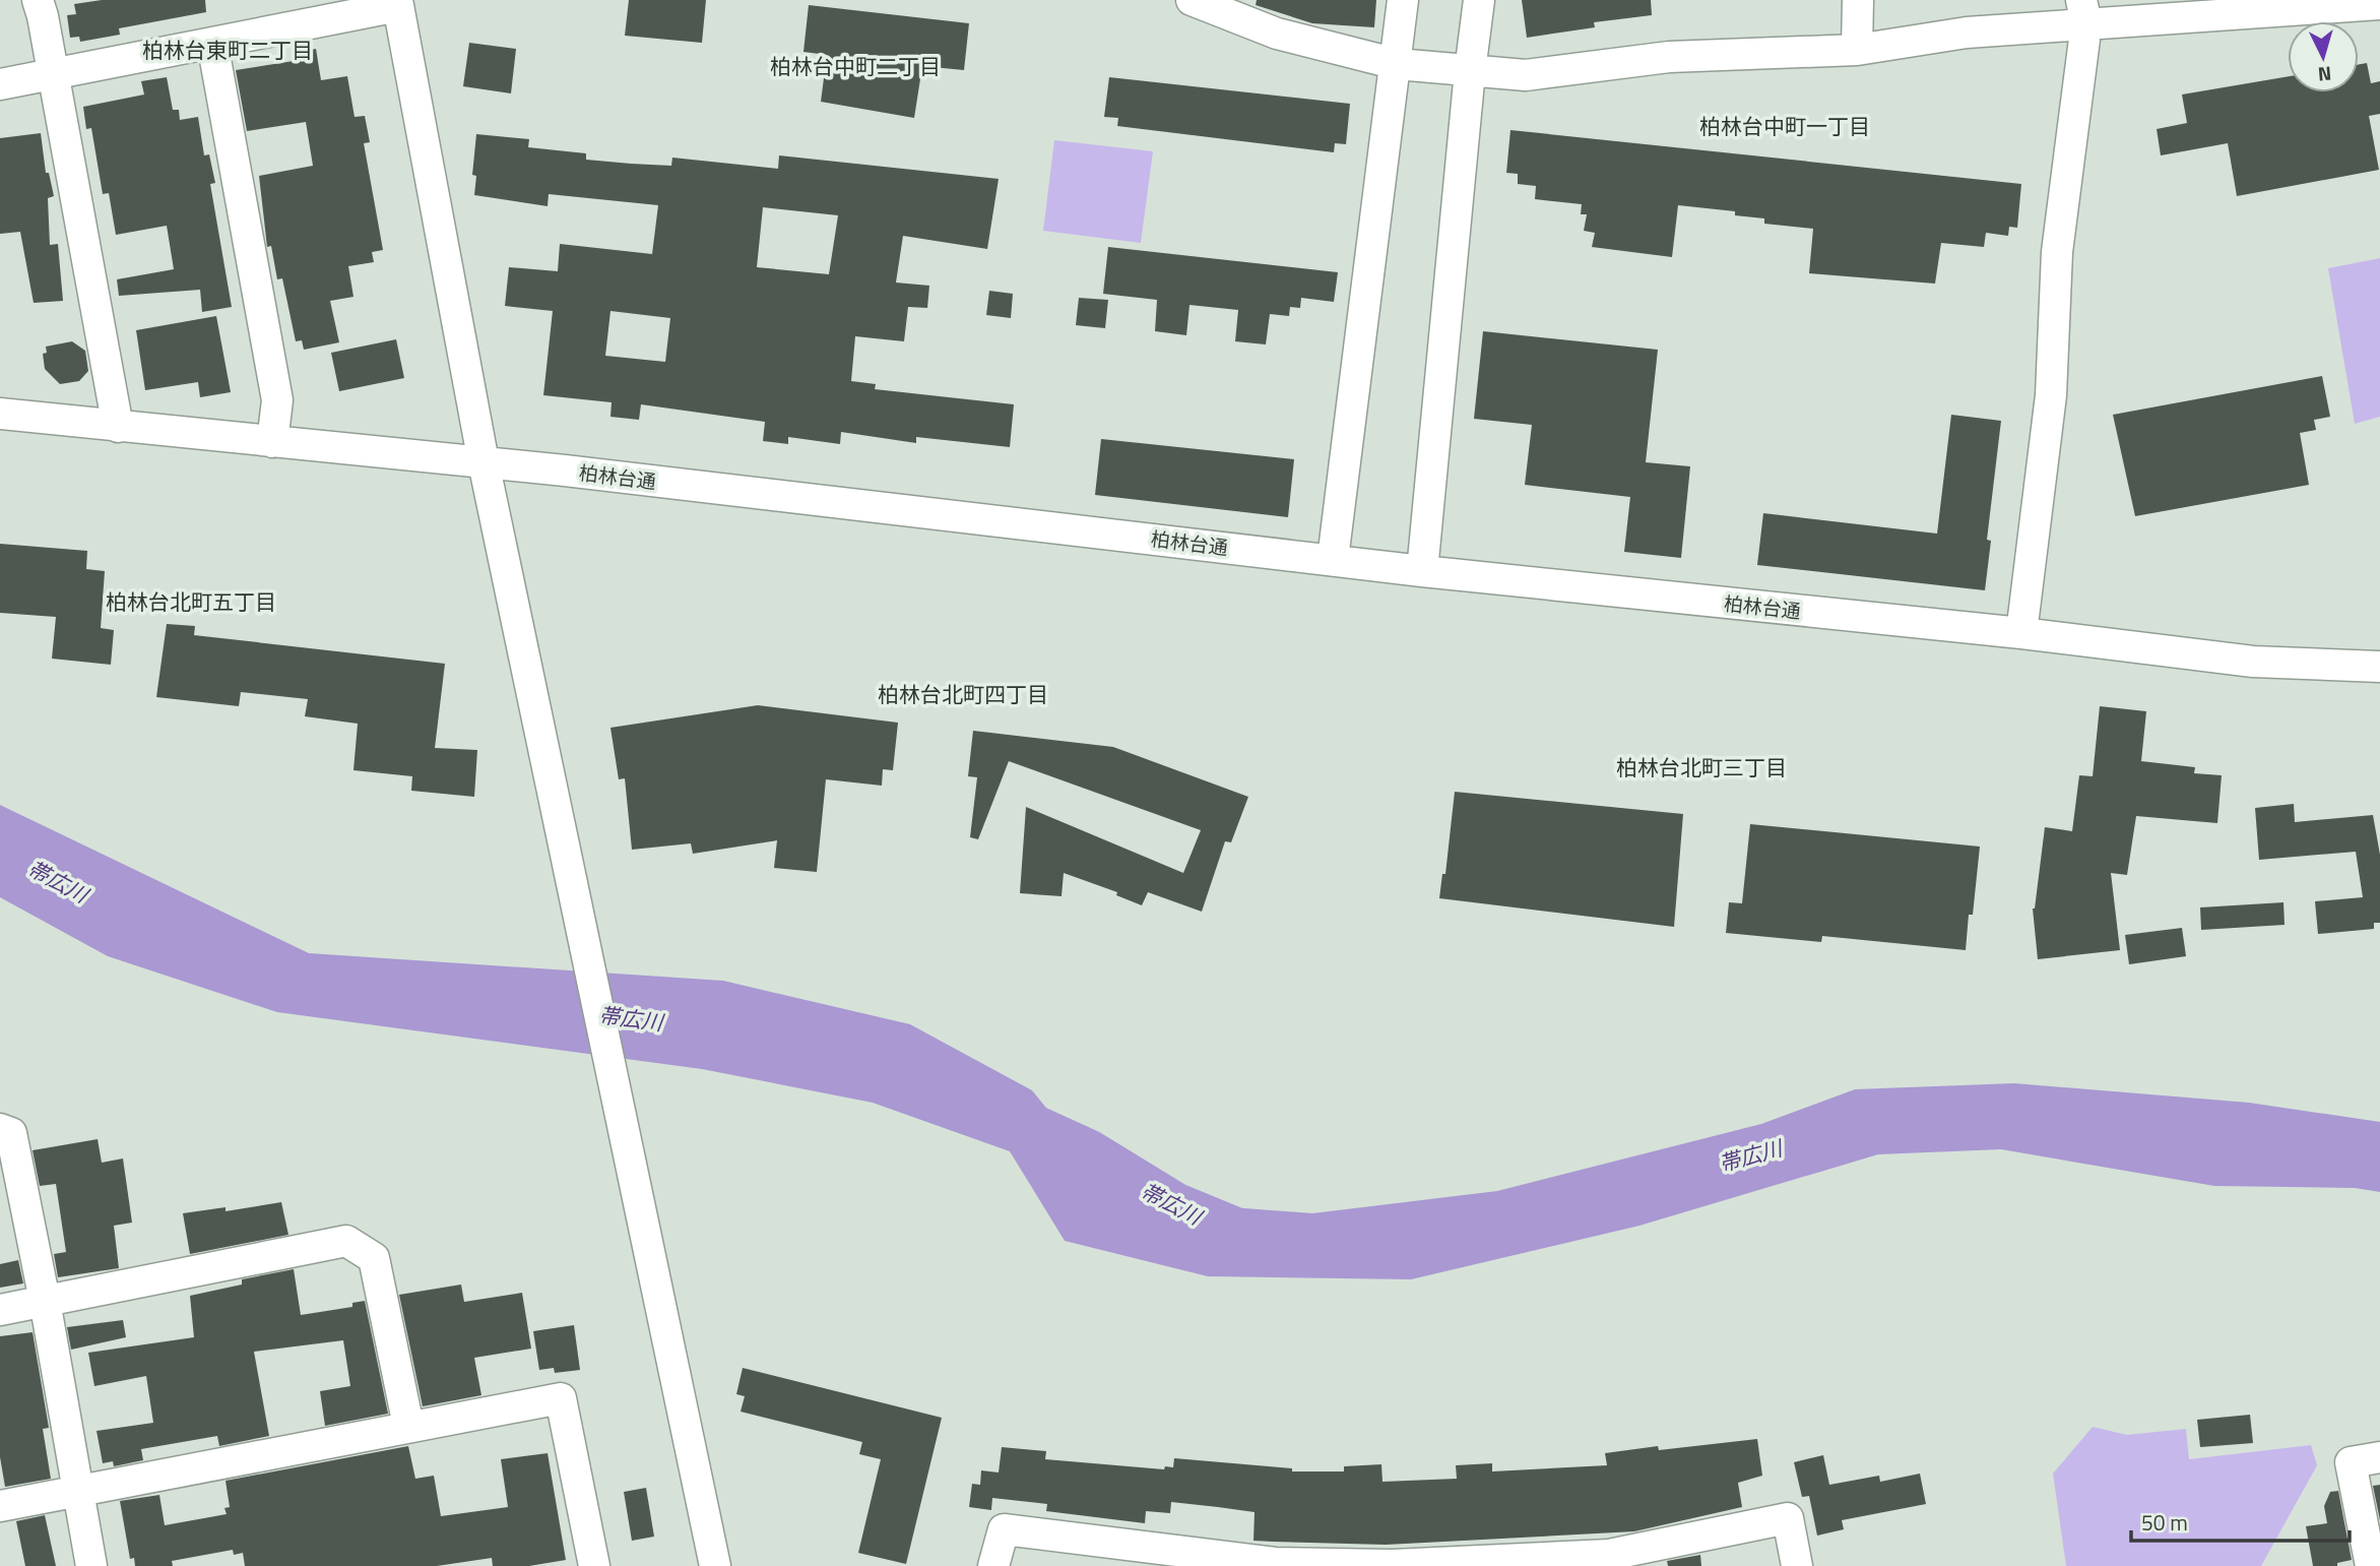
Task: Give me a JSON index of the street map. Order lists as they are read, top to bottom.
{
  "streets": {
    "street": ["柏林台通"]
  },
  "districts": [
    "柏林台東町二丁目",
    "柏林台中町二丁目",
    "柏林台中町一丁目",
    "柏林台北町五丁目",
    "柏林台北町四丁目",
    "柏林台北町三丁目"
  ],
  "water": ["帯広川"],
  "scale_bar": "50 m",
  "north": "bottom"
}
